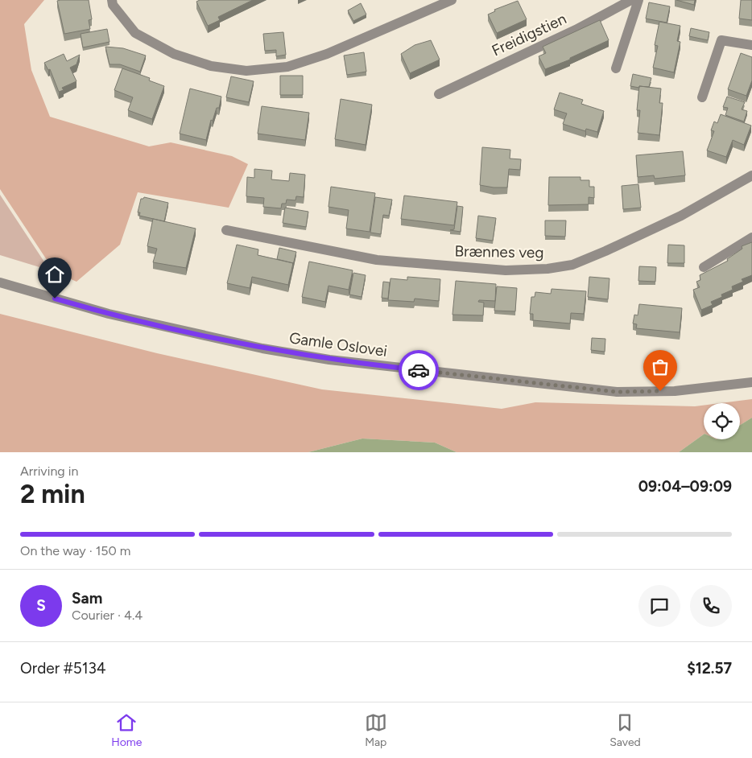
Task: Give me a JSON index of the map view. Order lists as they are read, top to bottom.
{
  "streets": {
    "street": ["Freidigstien", "Brænnes veg", "Gamle Oslovei"]
  },
  "page": {
    "heading": ["2 min", "Arriving in", "09:04–09:09"],
    "panel": [
      "Sam",
      "Courier · 4.4",
      "Order #5134",
      "$12.57"
    ],
    "bar": "On the way · 150 m",
    "round": "S",
    "tabs": ["Home", "Map", "Saved"]
  }
}
